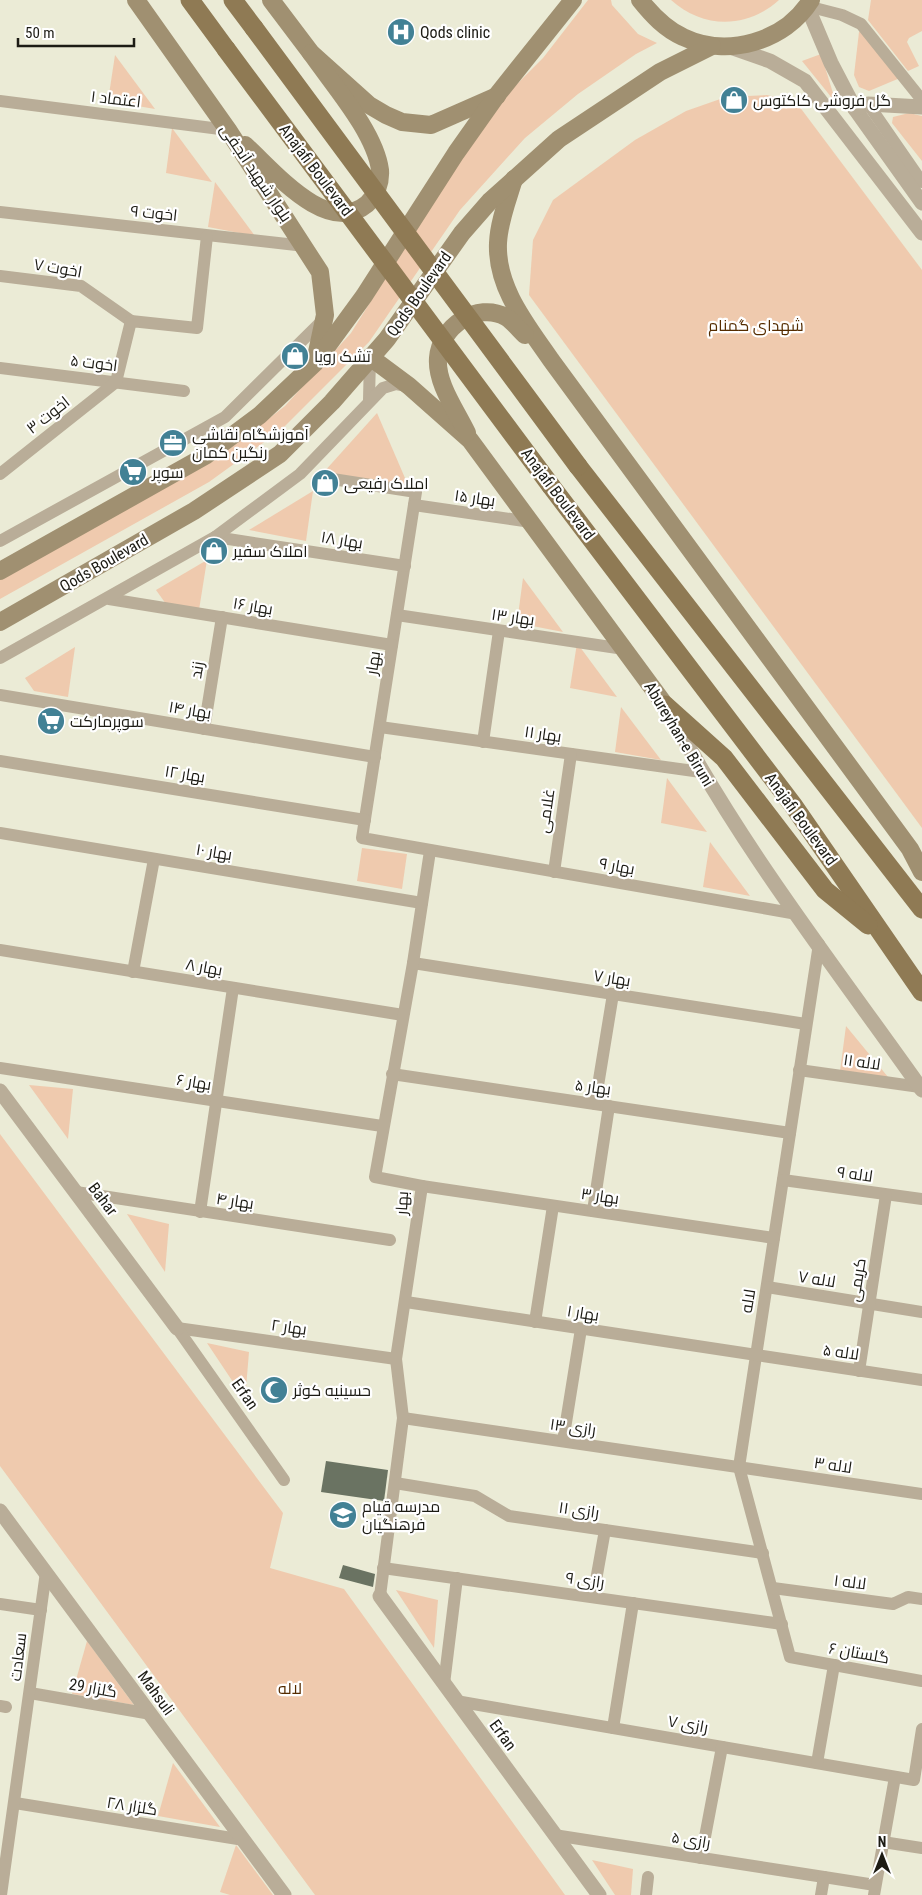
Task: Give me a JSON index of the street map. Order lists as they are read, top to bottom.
{
  "streets": {
    "main road": [
      "Anajafi Boulevard",
      "بلوار شهید آنجفی",
      "Qods Boulevard",
      "Abureyhan-e Biruni"
    ],
    "street": [
      "اعتماد ۱",
      "اخوت ۹",
      "اخوت ۷",
      "اخوت ۵",
      "اخوت ۳",
      "بهار ۱۵",
      "بهار ۱۸",
      "بهار ۱۶",
      "بهار ۱۳",
      "بهار",
      "زند",
      "بهار ۱۴",
      "بهار ۱۱",
      "بهار ۱۲",
      "غلامی",
      "بهار ۱۰",
      "بهار ۹",
      "بهار ۸",
      "بهار ۷",
      "لاله ۱۱",
      "بهار ۶",
      "بهار ۵",
      "لاله ۹",
      "بهار ۳",
      "Bahar",
      "بهار ۴",
      "لاله ۷",
      "کریمی",
      "لاله",
      "بهار ۱",
      "بهار ۲",
      "لاله ۵",
      "Erfan",
      "رازی ۱۳",
      "لاله ۳",
      "رازی ۱۱",
      "رازی ۹",
      "لاله ۱",
      "گلستان ۶",
      "سعادت",
      "گلزار 29",
      "Mahsuli",
      "رازی ۷",
      "گلزار ۲۸",
      "رازی ۵"
    ]
  },
  "crossings": [
    ["اعتماد ۱", "بلوار شهید آنجفی"],
    ["بلوار شهید آنجفی", "اخوت ۹"],
    ["Qods Boulevard", "Abureyhan-e Biruni"],
    ["اخوت ۵", "اخوت ۳"],
    ["بهار ۱۵", "بهار"],
    ["بهار ۱۵", "Abureyhan-e Biruni"],
    ["بهار ۱۸", "بهار"],
    ["بهار ۱۶", "بهار"],
    ["بهار ۱۶", "زند"],
    ["بهار ۱۳", "بهار"],
    ["بهار ۱۳", "Abureyhan-e Biruni"],
    ["بهار", "بهار ۱۴"],
    ["بهار", "بهار ۱۱"],
    ["بهار", "بهار ۱۲"],
    ["بهار", "بهار ۱۰"],
    ["بهار", "بهار ۹"],
    ["بهار", "بهار ۸"],
    ["بهار", "بهار ۷"],
    ["بهار", "بهار ۶"],
    ["بهار", "بهار ۵"],
    ["بهار", "بهار ۳"],
    ["بهار", "بهار ۱"],
    ["بهار", "بهار ۲"],
    ["بهار", "Erfan"],
    ["بهار", "رازی ۱۳"],
    ["بهار", "رازی ۱۱"],
    ["بهار", "رازی ۹"],
    ["زند", "بهار ۱۴"],
    ["بهار ۱۱", "Abureyhan-e Biruni"],
    ["بهار ۱۱", "غلامی"],
    ["Abureyhan-e Biruni", "بهار ۹"],
    ["Abureyhan-e Biruni", "لاله ۱۱"],
    ["Abureyhan-e Biruni", "لاله"],
    ["غلامی", "بهار ۹"],
    ["بهار ۷", "لاله"],
    ["لاله ۱۱", "لاله"],
    ["بهار ۵", "لاله"],
    ["لاله ۹", "کریمی"],
    ["لاله ۹", "لاله"],
    ["بهار ۳", "لاله"],
    ["Bahar", "بهار ۴"],
    ["Bahar", "بهار ۲"],
    ["Bahar", "Erfan"],
    ["لاله ۷", "کریمی"],
    ["لاله ۷", "لاله"],
    ["کریمی", "لاله ۵"],
    ["لاله", "بهار ۱"],
    ["لاله", "لاله ۵"],
    ["لاله", "رازی ۱۳"],
    ["لاله", "لاله ۳"],
    ["لاله", "رازی ۱۱"],
    ["لاله", "رازی ۹"],
    ["لاله", "لاله ۱"],
    ["لاله", "گلستان ۶"],
    ["بهار ۱", "لاله ۵"],
    ["بهار ۲", "Erfan"],
    ["Erfan", "رازی ۷"],
    ["Erfan", "رازی ۵"],
    ["رازی ۱۳", "لاله ۳"],
    ["سعادت", "گلزار 29"],
    ["سعادت", "Mahsuli"],
    ["سعادت", "گلزار ۲۸"],
    ["گلزار 29", "Mahsuli"],
    ["Mahsuli", "گلزار ۲۸"]
  ],
  "parks": ["شهدای گمنام", "لاله"],
  "places": {
    "hospital": ["Qods clinic"],
    "shop": [
      "گل فروشی کاکتوس",
      "تشک رویا",
      "املاک رفیعی",
      "املاک سفیر"
    ],
    "office": ["آموزشگاه نقاشی رنگین کمان"],
    "supermarket": ["سوپر", "سوپرمارکت"],
    "mosque": ["حسینیه کوثر"],
    "school or university": ["مدرسه قیام فرهنگیان"]
  },
  "scale_bar": "50 m",
  "north": "top"
}
